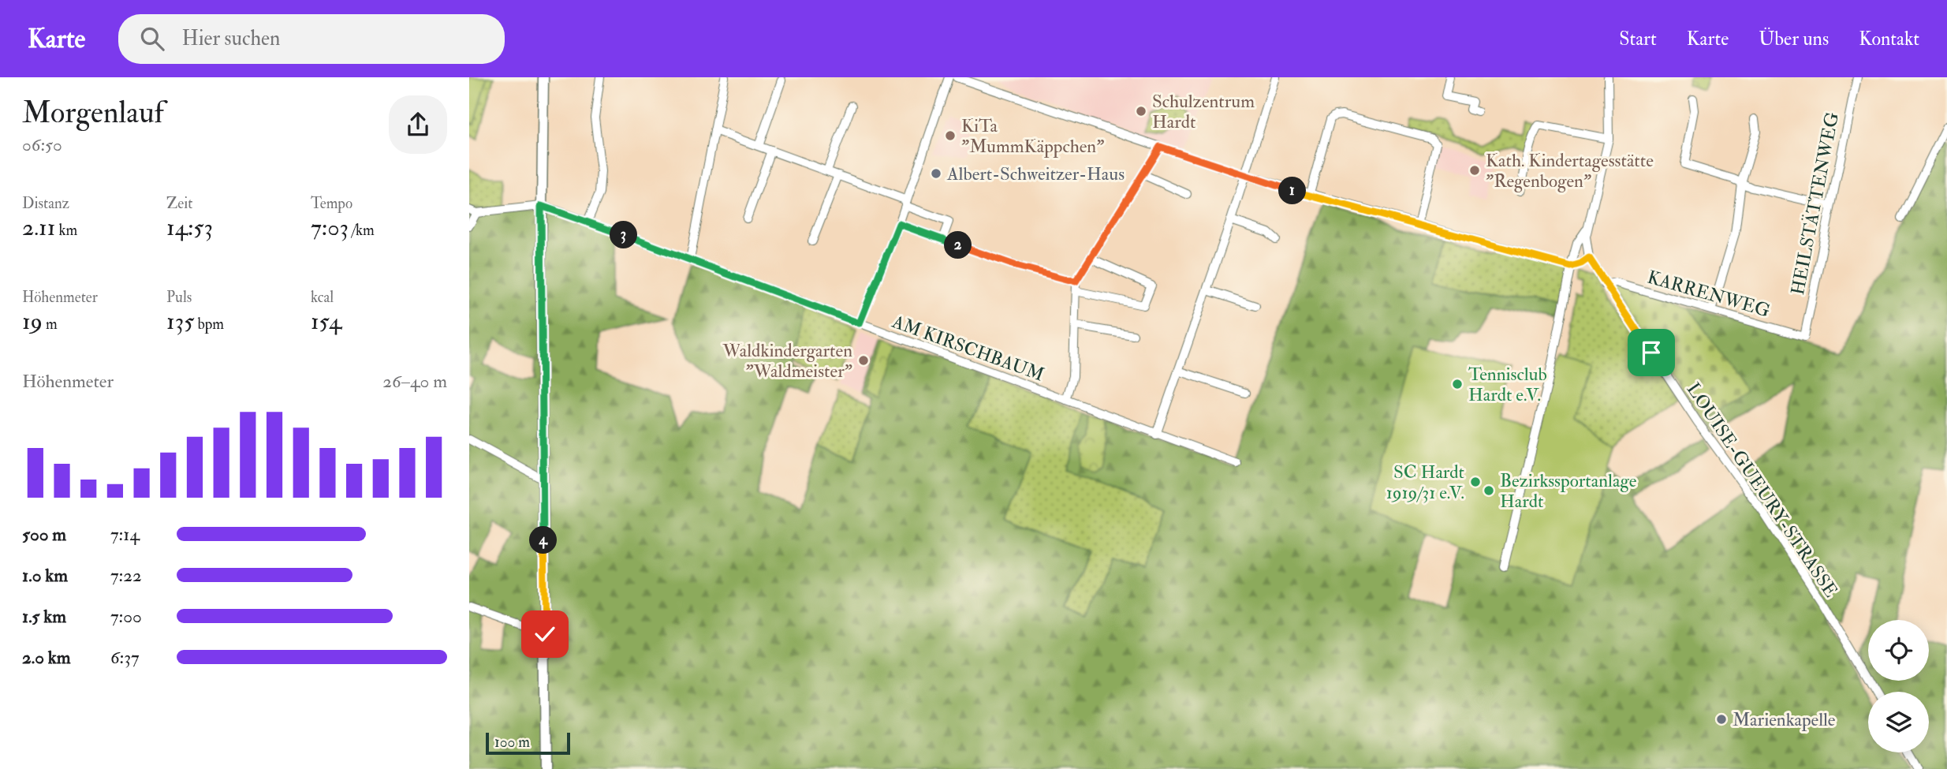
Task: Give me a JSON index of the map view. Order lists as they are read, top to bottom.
{
  "streets": {
    "street": [
      "HEILSTÄTTENWEG",
      "KARRENWEG",
      "AM KIRSCHBAUM",
      "LOUISE-GUEURY-STRASSE"
    ]
  },
  "crossings": [
    ["HEILSTÄTTENWEG", "KARRENWEG"],
    ["KARRENWEG", "LOUISE-GUEURY-STRASSE"]
  ],
  "places": [
    "Schulzentrum Hardt",
    "KiTa \"MummKäppchen\"",
    "Kath. Kindertagesstätte \"Regenbogen\"",
    "Albert-Schweitzer-Haus",
    "Waldkindergarten \"Waldmeister\"",
    "Tennisclub Hardt e.V.",
    "SC Hardt 1919/31 e.V.",
    "Bezirkssportanlage Hardt",
    "Marienkapelle"
  ],
  "scale_bar": "100 m",
  "page": {
    "header": "Karte",
    "search": "Hier suchen",
    "nav": [
      "Start",
      "Karte",
      "Über uns",
      "Kontakt"
    ],
    "heading": ["Morgenlauf", "06:50"],
    "stats": [
      ["Distanz", "2.11 km"],
      ["Zeit", "14:53"],
      ["Tempo", "7:03 /km"],
      ["Höhenmeter", "19 m"],
      ["Puls", "135 bpm"],
      ["kcal", "154"]
    ],
    "pins": [
      "1",
      "3",
      "2",
      "4"
    ],
    "chart": ["Höhenmeter", "26–40 m"],
    "list": [
      {
        "name": "500 m",
        "note": "7:14"
      },
      {
        "name": "1.0 km",
        "note": "7:22"
      },
      {
        "name": "1.5 km",
        "note": "7:00"
      },
      {
        "name": "2.0 km",
        "note": "6:37"
      }
    ],
    "scale": "100 m"
  }
}
